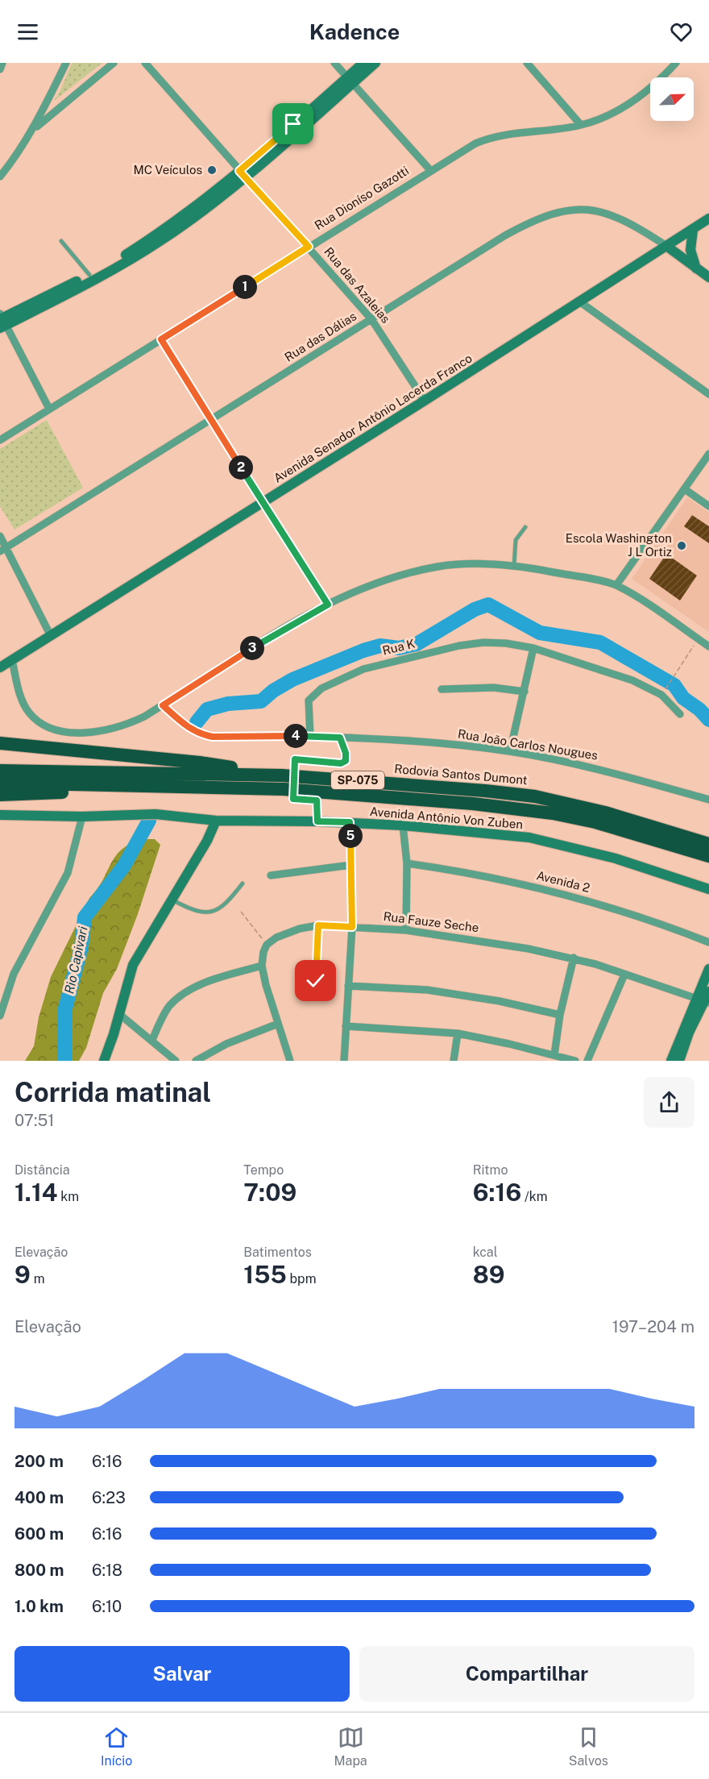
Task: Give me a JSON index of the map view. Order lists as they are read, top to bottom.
{
  "streets": {
    "highway": ["Rodovia Santos Dumont", "SP-075"],
    "street": [
      "Rua Dioníso Gazotti",
      "Rua das Azaleias",
      "Rua das Dálias",
      "Avenida Senador Antônio Lacerda Franco",
      "Rua K",
      "Rua João Carlos Nougues",
      "Avenida Antônio Von Zuben",
      "Avenida 2",
      "Rua Fauze Seche"
    ]
  },
  "crossings": [
    ["Rua Dioníso Gazotti", "Rua das Azaleias"],
    ["Rua das Azaleias", "Rua das Dálias"],
    ["Rua das Azaleias", "Avenida Senador Antônio Lacerda Franco"],
    ["Rua das Dálias", "Avenida Senador Antônio Lacerda Franco"],
    ["Rua K", "Rua João Carlos Nougues"]
  ],
  "water": ["Rio Capivari"],
  "places": ["MC Veículos", "Escola Washington J L Ortiz"],
  "north": "top right",
  "page": {
    "header": "Kadence",
    "pins": [
      "1",
      "2",
      "3",
      "4",
      "5"
    ],
    "heading": ["Corrida matinal", "07:51"],
    "stats": [
      ["Distância", "1.14 km"],
      ["Tempo", "7:09"],
      ["Ritmo", "6:16 /km"],
      ["Elevação", "9 m"],
      ["Batimentos", "155 bpm"],
      ["kcal", "89"]
    ],
    "chart": ["Elevação", "197–204 m"],
    "list": [
      {
        "name": "200 m",
        "note": "6:16"
      },
      {
        "name": "400 m",
        "note": "6:23"
      },
      {
        "name": "600 m",
        "note": "6:16"
      },
      {
        "name": "800 m",
        "note": "6:18"
      },
      {
        "name": "1.0 km",
        "note": "6:10"
      }
    ],
    "buttons": ["Salvar", "Compartilhar"],
    "tabs": ["Início", "Mapa", "Salvos"]
  }
}
